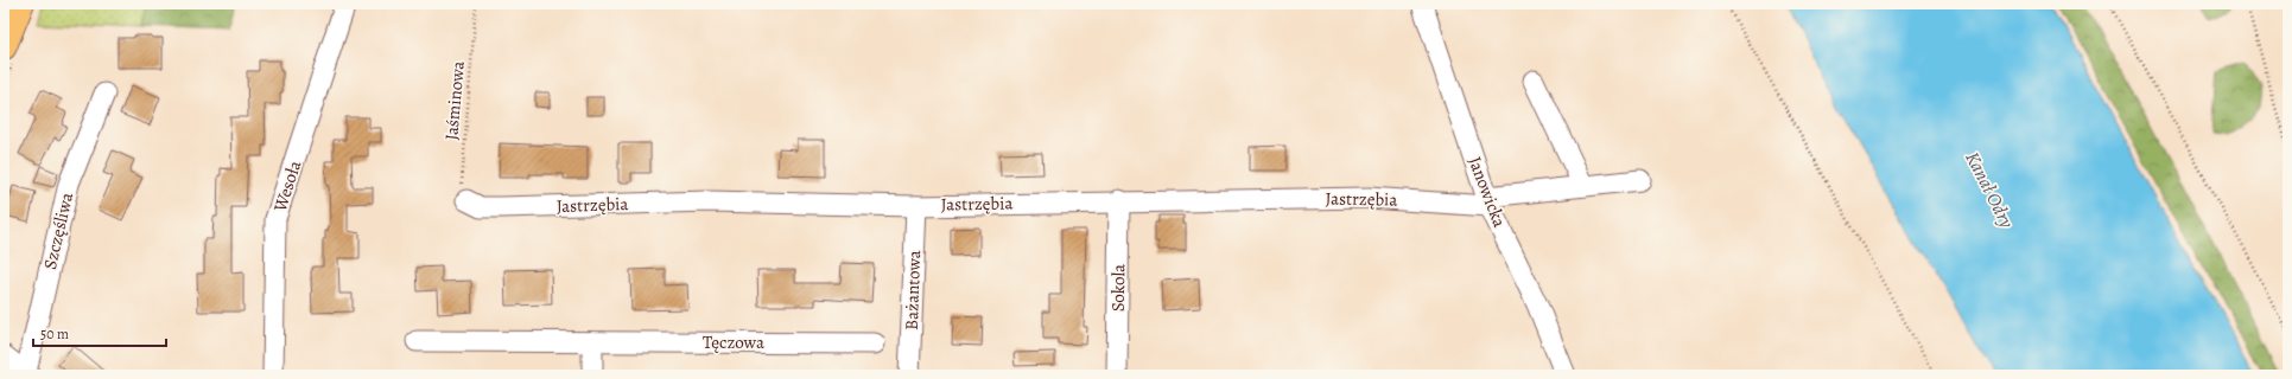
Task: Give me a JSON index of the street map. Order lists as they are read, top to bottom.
{
  "streets": {
    "street": [
      "Wesoła",
      "Janowicka",
      "Jastrzębia",
      "Szczęśliwa",
      "Sokola",
      "Bażantowa",
      "Tęczowa"
    ],
    "path": ["Jaśminowa"]
  },
  "crossings": [
    ["Jaśminowa", "Jastrzębia"],
    ["Janowicka", "Jastrzębia"],
    ["Jastrzębia", "Sokola"],
    ["Jastrzębia", "Bażantowa"]
  ],
  "water": ["Kanał Odry"],
  "scale_bar": "50 m"
}
